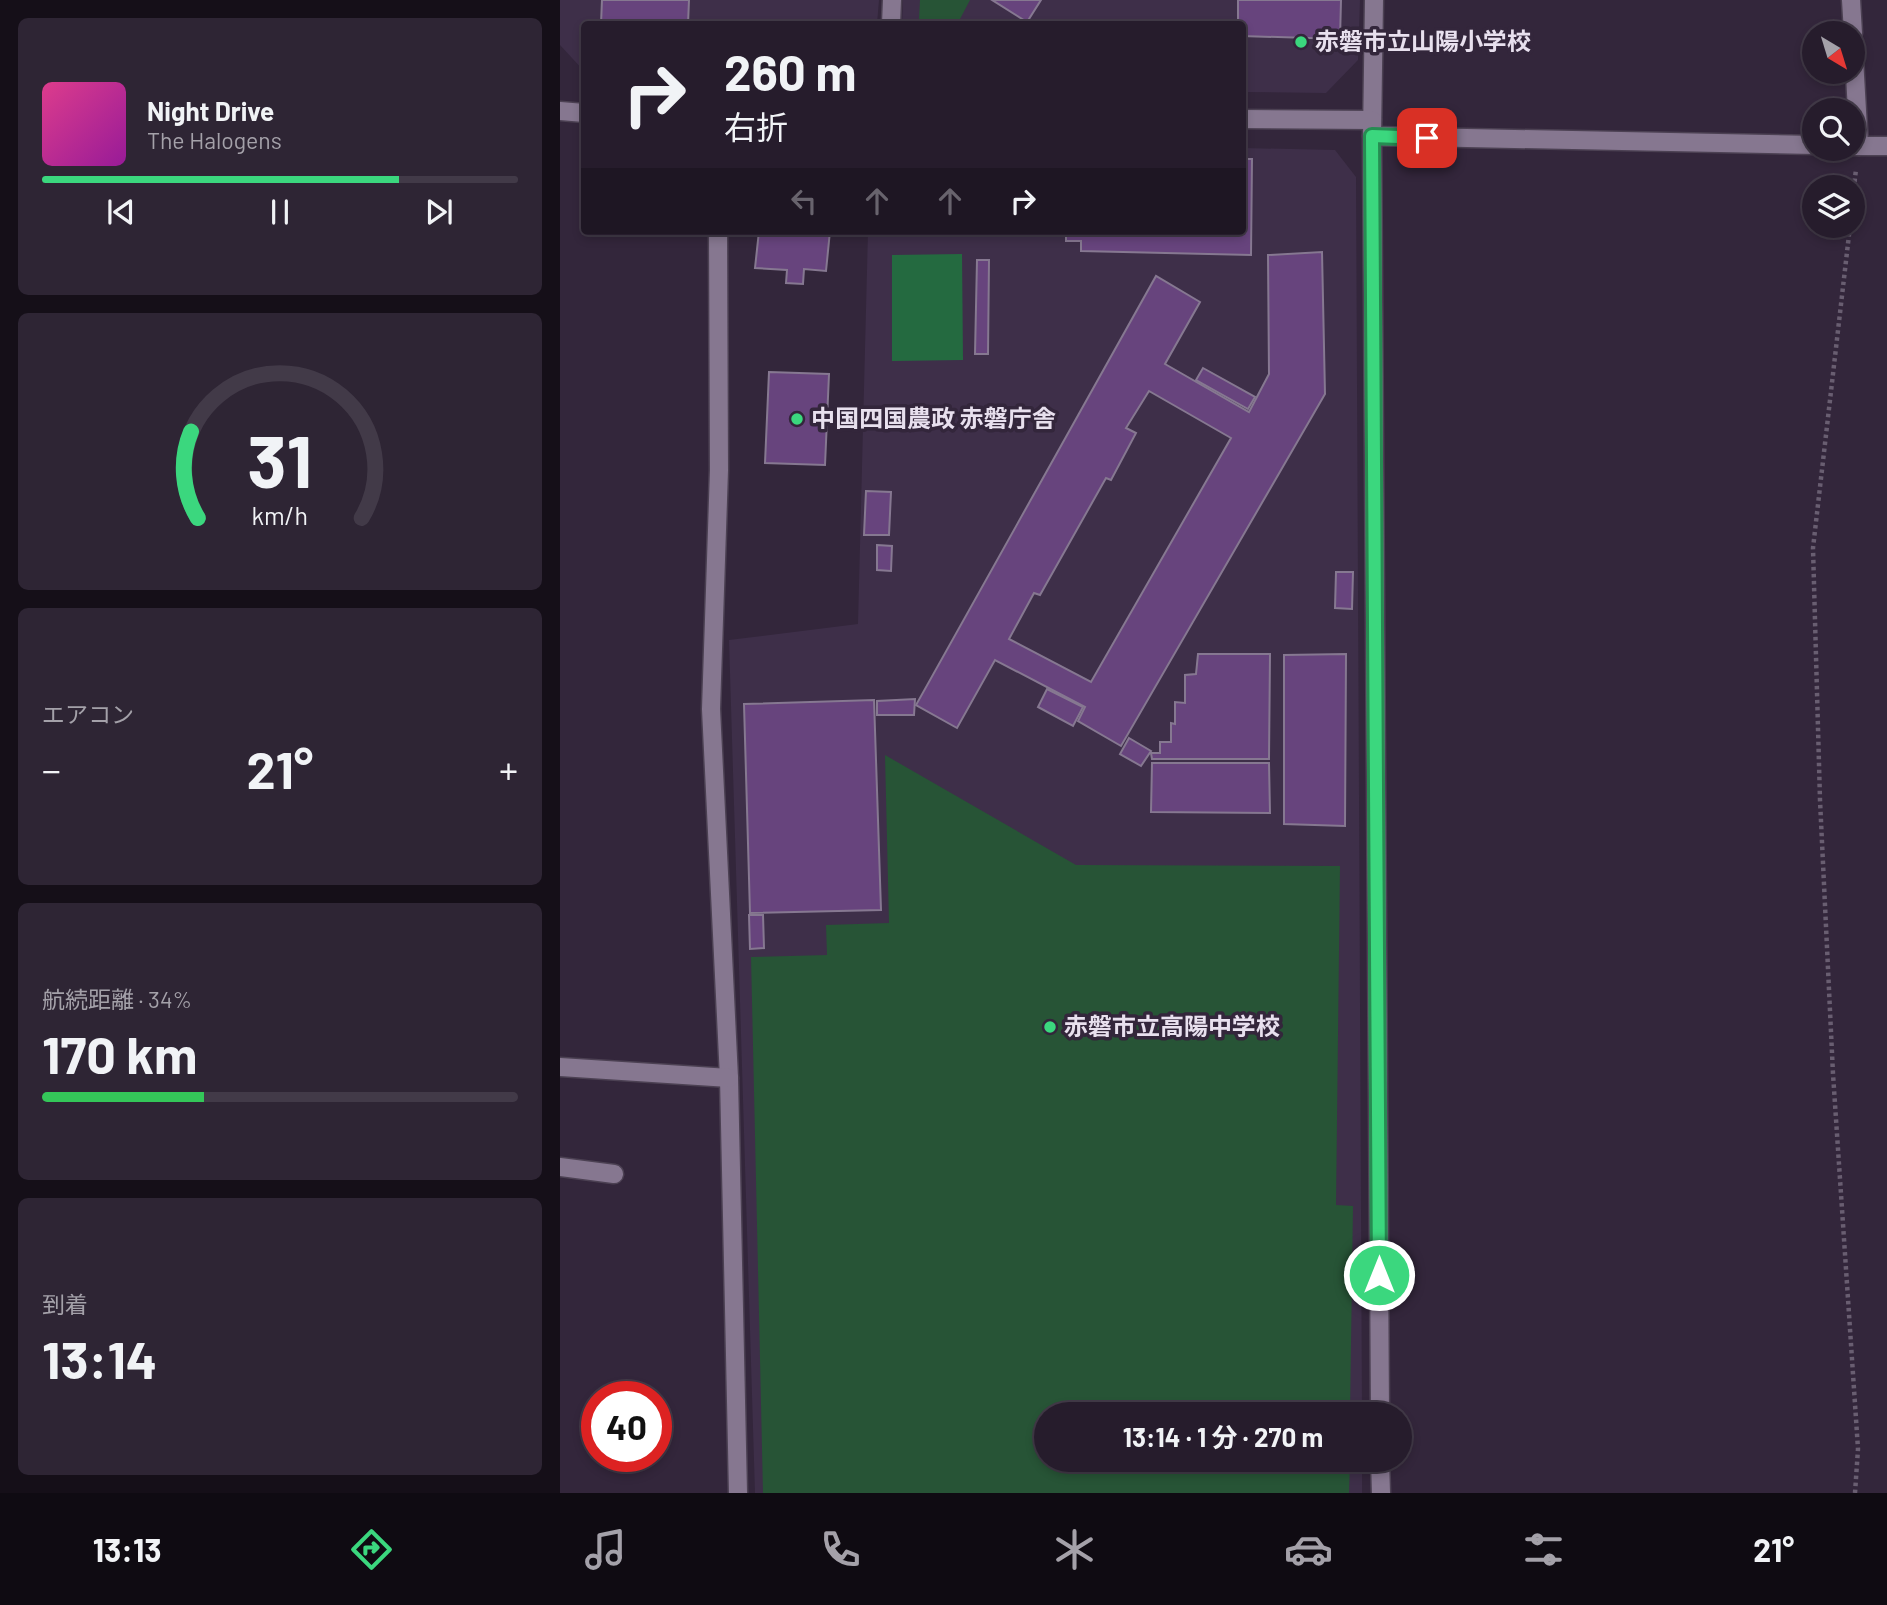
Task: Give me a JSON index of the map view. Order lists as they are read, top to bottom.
{
  "places": ["赤磐市立山陽小学校", "中国四国農政 赤磐庁舎", "赤磐市立高陽中学校"],
  "north": "bottom right",
  "page": {
    "turn": ["260 m", "右折"],
    "song": ["Night Drive", "The Halogens"],
    "tile": [
      "エアコン",
      ["航続距離 · 34%", "170 km"],
      ["到着", "13:14"]
    ],
    "heat": ["−", "21°", "+"],
    "limit": "40",
    "trip": "13:14 · 1 分 · 270 m",
    "tabs": ["13:13", "21°"],
    "gauge": ["31", "km/h"]
  }
}
